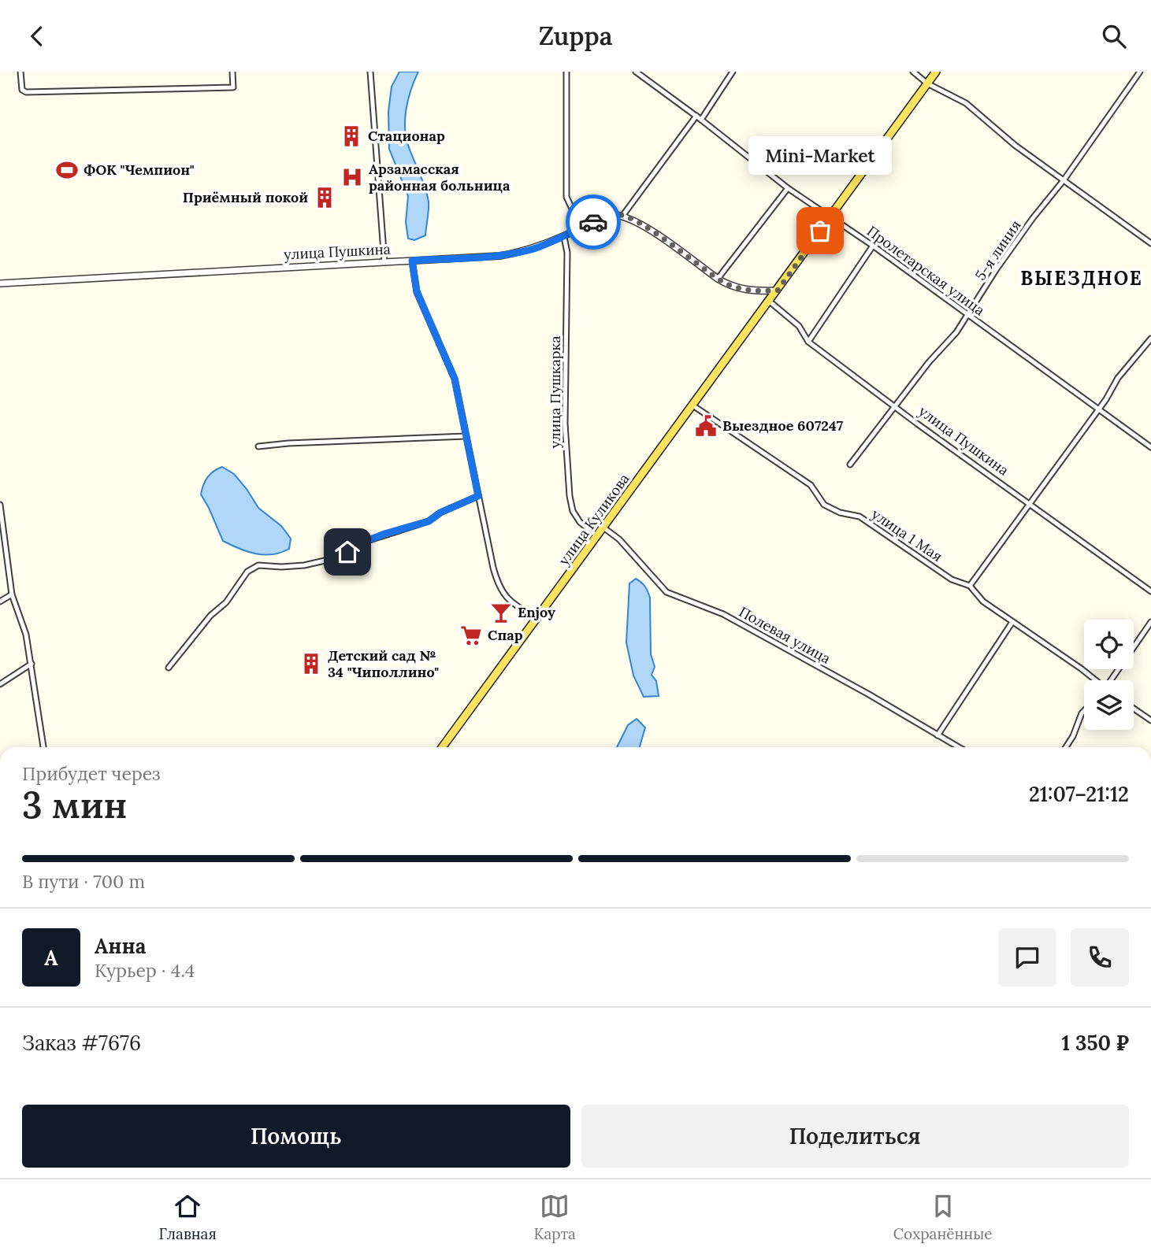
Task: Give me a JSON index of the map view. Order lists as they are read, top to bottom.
{
  "streets": {
    "main road": ["улица Куликова"],
    "street": [
      "5-я линия",
      "улица Пушкина",
      "Пролетарская улица",
      "улица Пушкарка",
      "улица 1 Мая",
      "Полевая улица"
    ]
  },
  "crossings": [
    ["5-я линия", "улица Пушкина"],
    ["5-я линия", "Пролетарская улица"],
    ["улица Пушкина", "улица Пушкарка"],
    ["улица Пушкина", "улица Куликова"],
    ["Пролетарская улица", "улица Куликова"],
    ["улица Пушкарка", "улица Куликова"],
    ["улица Куликова", "улица 1 Мая"],
    ["улица Куликова", "Полевая улица"]
  ],
  "districts": ["ВЫЕЗДНОЕ"],
  "places": {
    "building": ["Стационар", "Приёмный покой", "Детский сад № 34 \"Чиполлино\""],
    "sports": ["ФОК \"Чемпион\""],
    "hospital": ["Арзамасская районная больница"],
    "other": ["Mini-Market"],
    "public building": ["Выездное 607247"],
    "bar": ["Enjoy"],
    "supermarket": ["Спар"]
  },
  "page": {
    "header": "Zuppa",
    "bubble": "Mini-Market",
    "heading": ["3 мин", "Прибудет через", "21:07–21:12"],
    "panel": [
      "Анна",
      "Курьер · 4.4",
      "Заказ #7676",
      "1 350 ₽"
    ],
    "bar": "В пути · 700 m",
    "round": "А",
    "buttons": ["Помощь", "Поделиться"],
    "tabs": ["Главная", "Карта", "Сохранённые"]
  }
}
